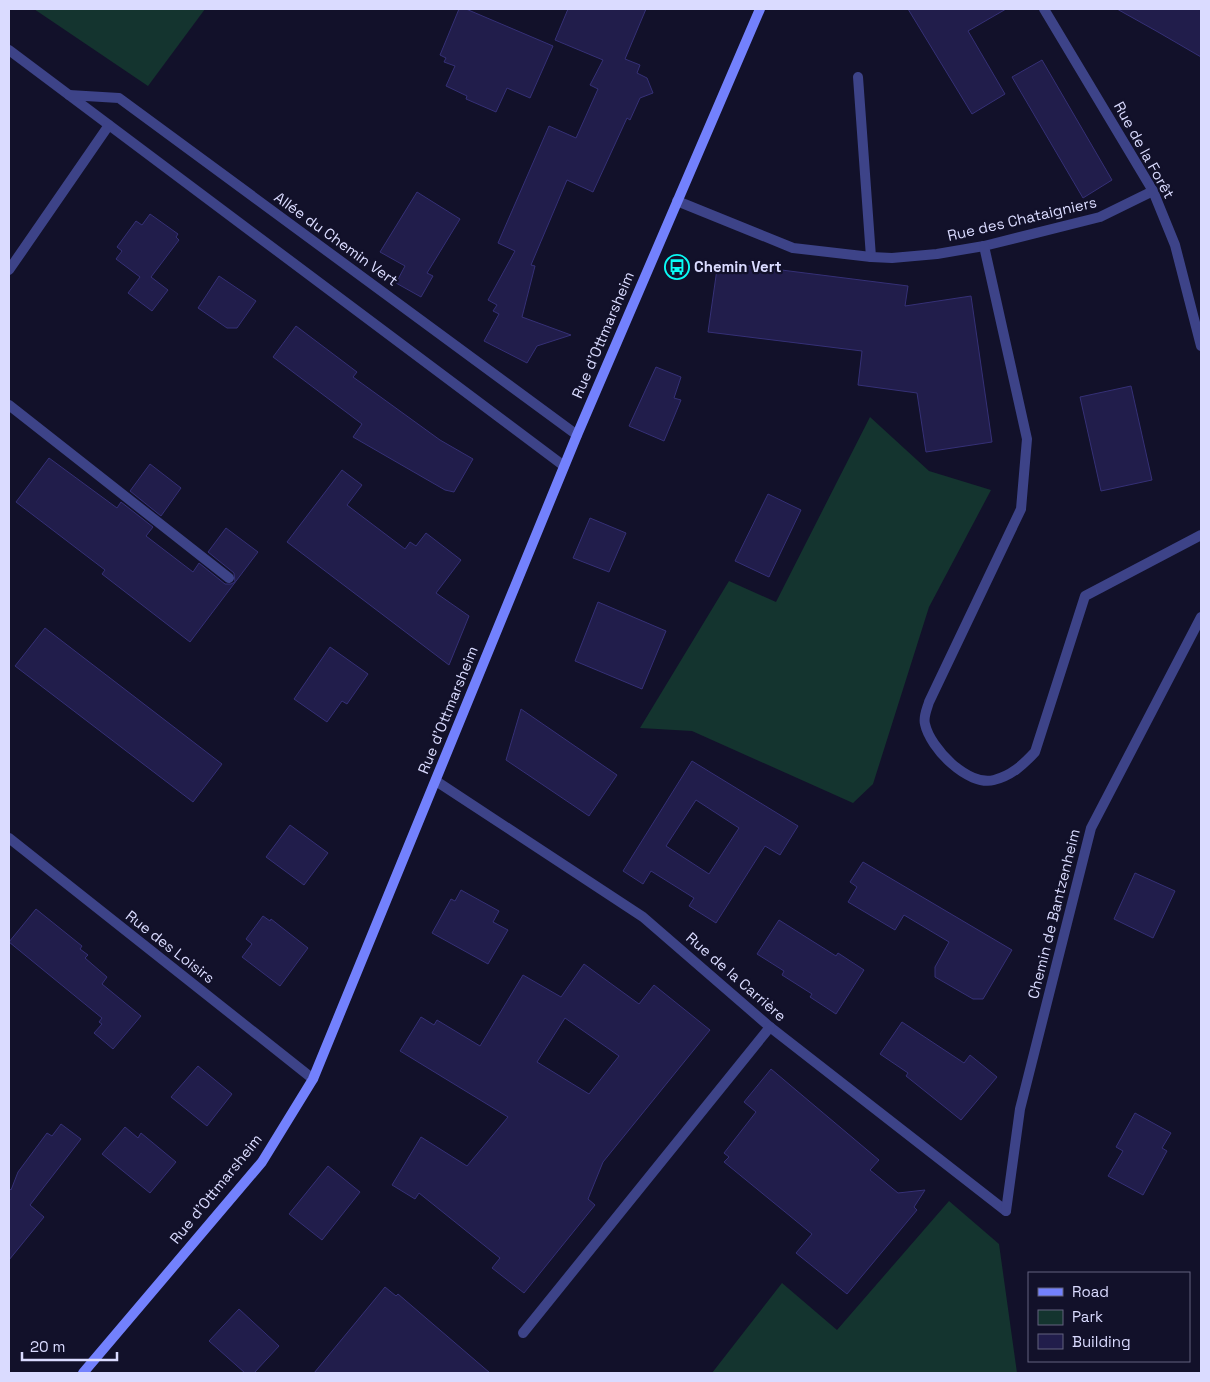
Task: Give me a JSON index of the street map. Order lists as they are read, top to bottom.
{
  "streets": {
    "main road": ["Rue d'Ottmarsheim"],
    "street": [
      "Rue de la Forêt",
      "Rue des Chataigniers",
      "Allée du Chemin Vert",
      "Chemin de Bantzenheim",
      "Rue des Loisirs",
      "Rue de la Carrière"
    ]
  },
  "crossings": [
    ["Rue de la Forêt", "Rue des Chataigniers"],
    ["Rue des Chataigniers", "Rue d'Ottmarsheim"],
    ["Allée du Chemin Vert", "Rue d'Ottmarsheim"],
    ["Rue d'Ottmarsheim", "Rue des Loisirs"],
    ["Rue d'Ottmarsheim", "Rue de la Carrière"],
    ["Chemin de Bantzenheim", "Rue de la Carrière"]
  ],
  "places": {
    "bus stop": ["Chemin Vert"]
  },
  "legend": ["Road", "Park", "Building"],
  "scale_bar": "20 m"
}
